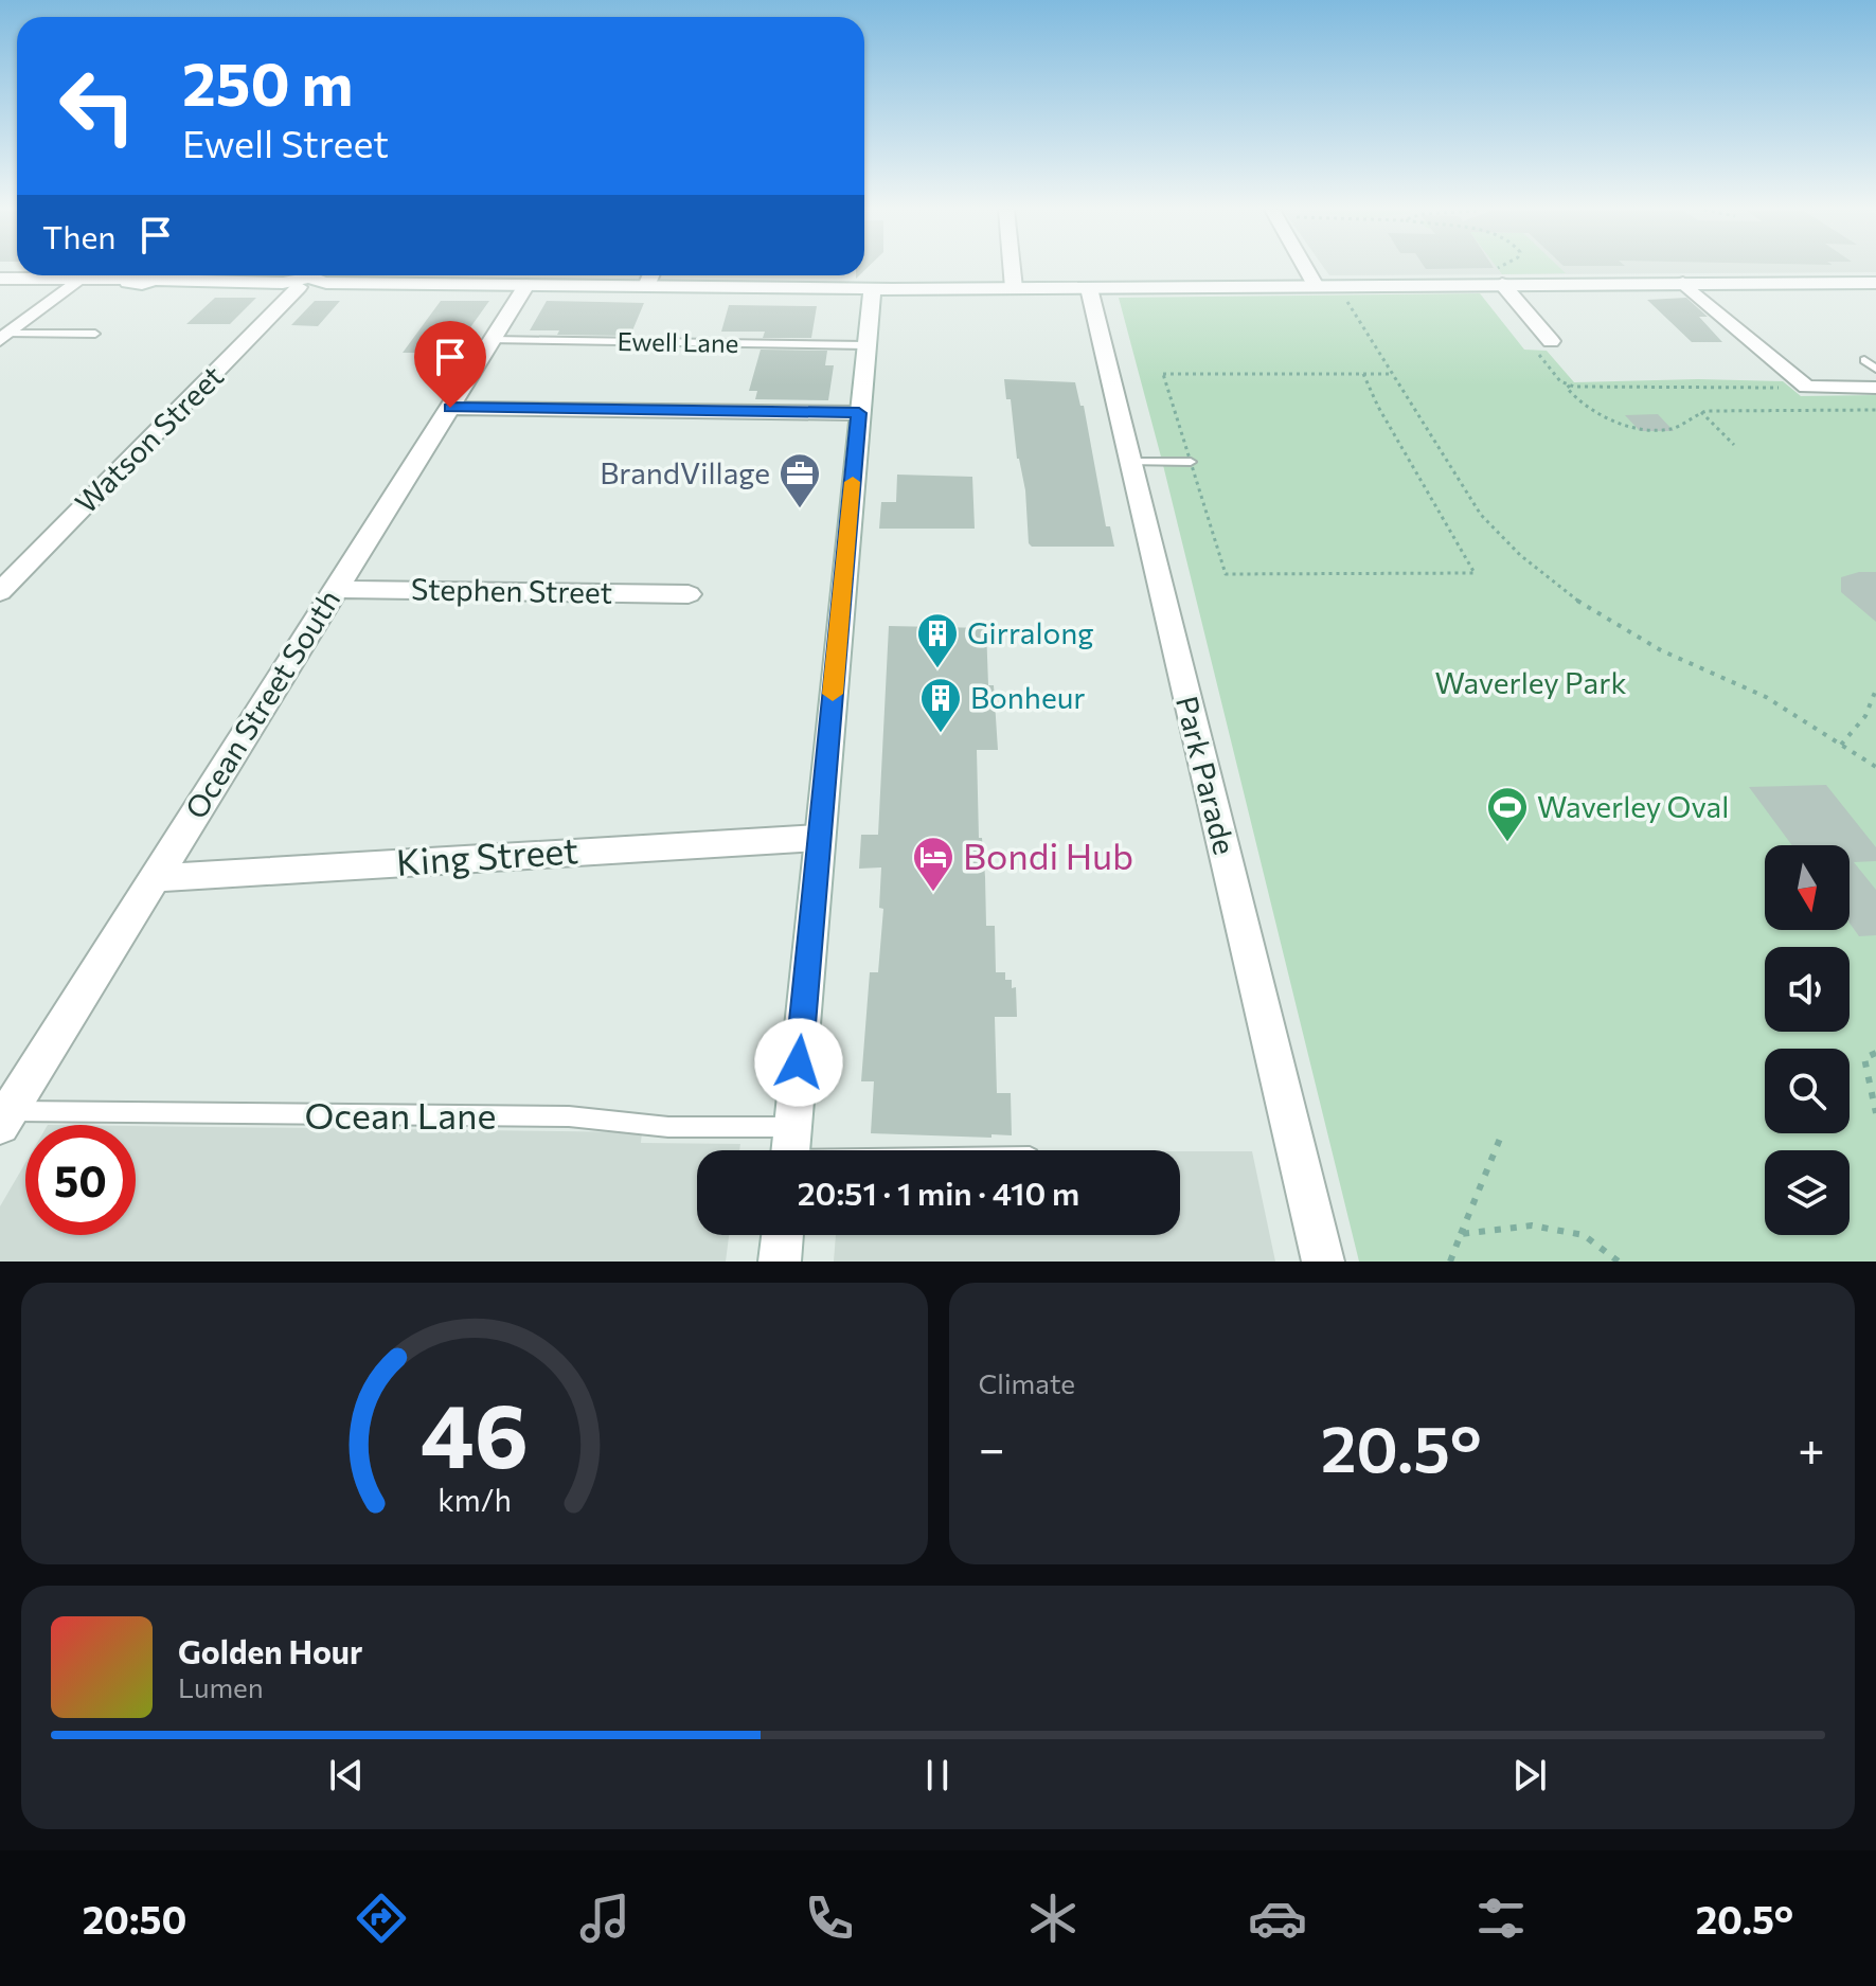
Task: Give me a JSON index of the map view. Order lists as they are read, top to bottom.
{
  "streets": {
    "street": [
      "Watson Street",
      "Stephen Street",
      "Ocean Street South",
      "Park Parade",
      "King Street"
    ],
    "lane": ["Ewell Lane", "Ocean Lane"]
  },
  "crossings": [
    ["Ewell Lane", "Ocean Street South"],
    ["Stephen Street", "Ocean Street South"],
    ["Ocean Street South", "King Street"],
    ["Ocean Street South", "Ocean Lane"]
  ],
  "parks": ["Waverley Park"],
  "places": {
    "office": ["BrandVillage"],
    "building": ["Girralong", "Bonheur"],
    "sports": ["Waverley Oval"],
    "hotel": ["Bondi Hub"]
  },
  "north": "bottom",
  "page": {
    "turn": ["250 m", "Ewell Street"],
    "then": "Then",
    "limit": "50",
    "trip": "20:51 · 1 min · 410 m",
    "tile": "Climate",
    "heat": ["−", "20.5°", "+"],
    "song": ["Golden Hour", "Lumen"],
    "tabs": ["20:50", "20.5°"],
    "gauge": ["46", "km/h"]
  }
}
